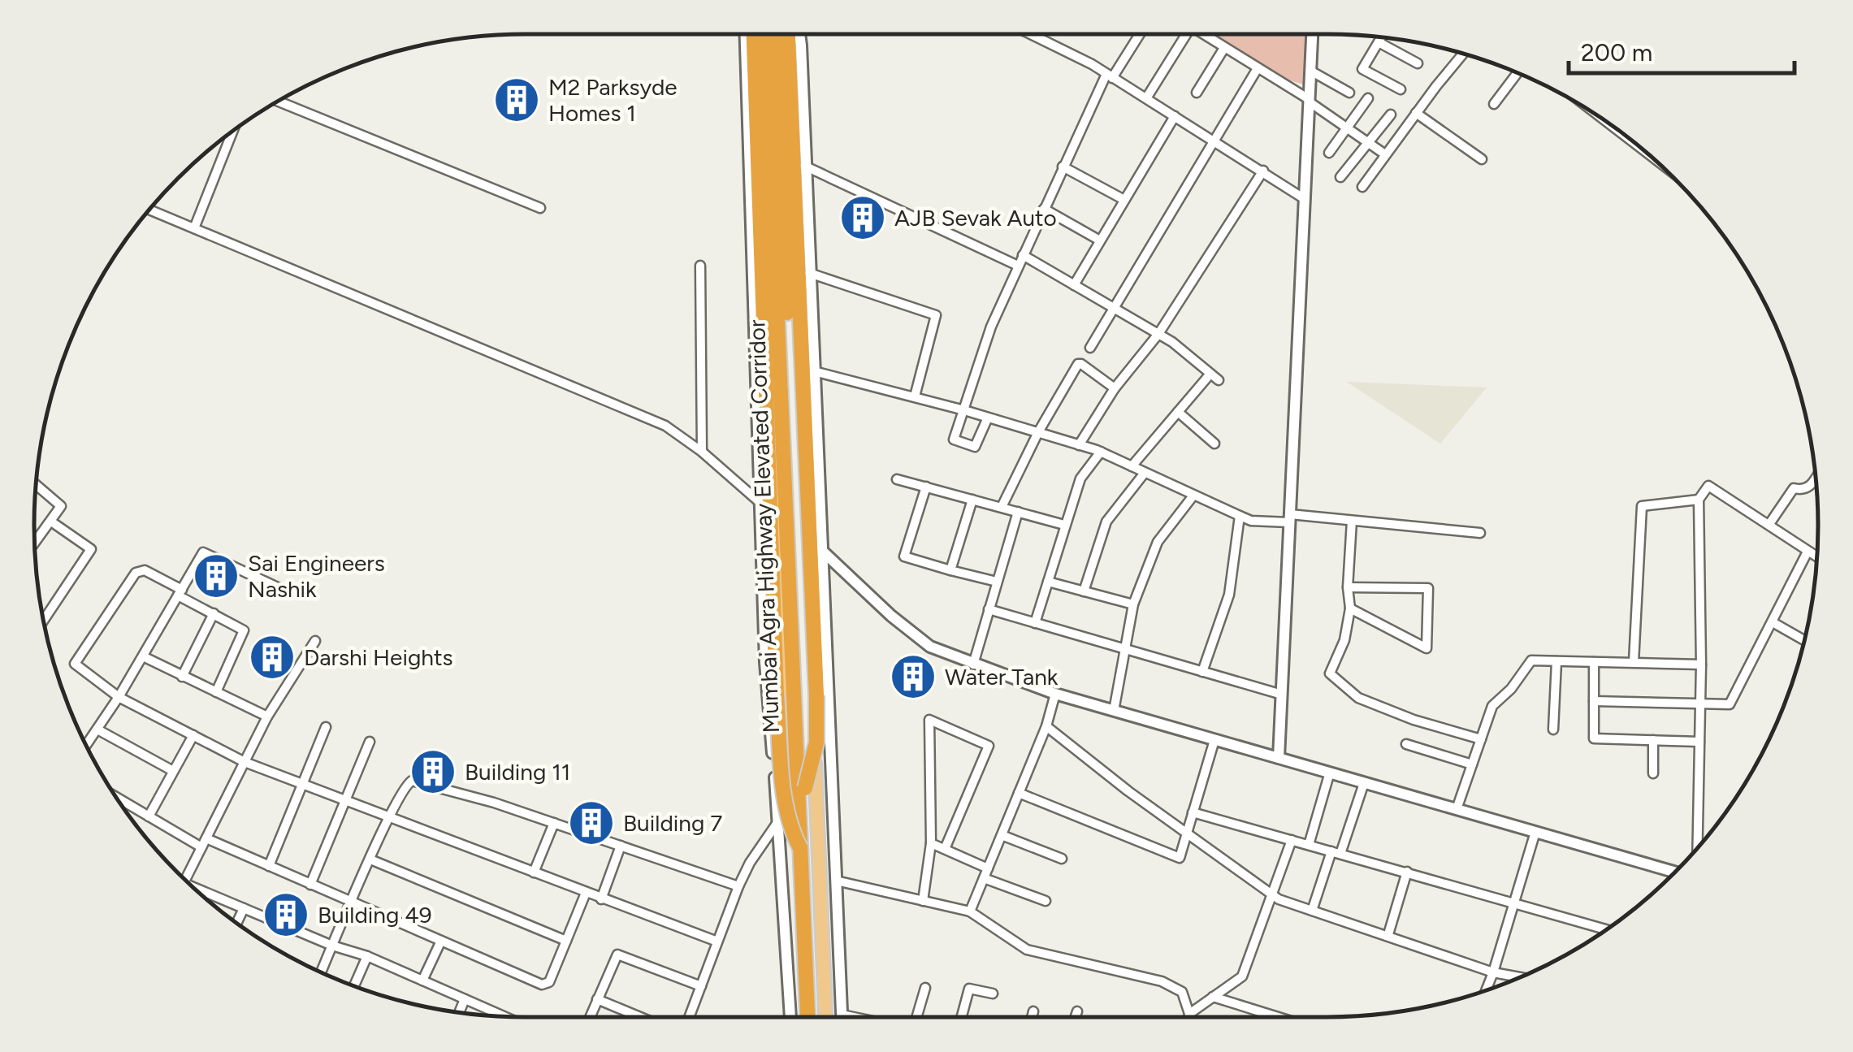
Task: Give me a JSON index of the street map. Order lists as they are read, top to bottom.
{
  "streets": {
    "highway": ["Mumbai Agra Highway Elevated Corridor"]
  },
  "places": {
    "building": [
      "M2 Parksyde Homes 1",
      "AJB Sevak Auto",
      "Sai Engineers Nashik",
      "Darshi Heights",
      "Water Tank",
      "Building 11",
      "Building 7",
      "Building 49"
    ]
  },
  "scale_bar": "200 m"
}
